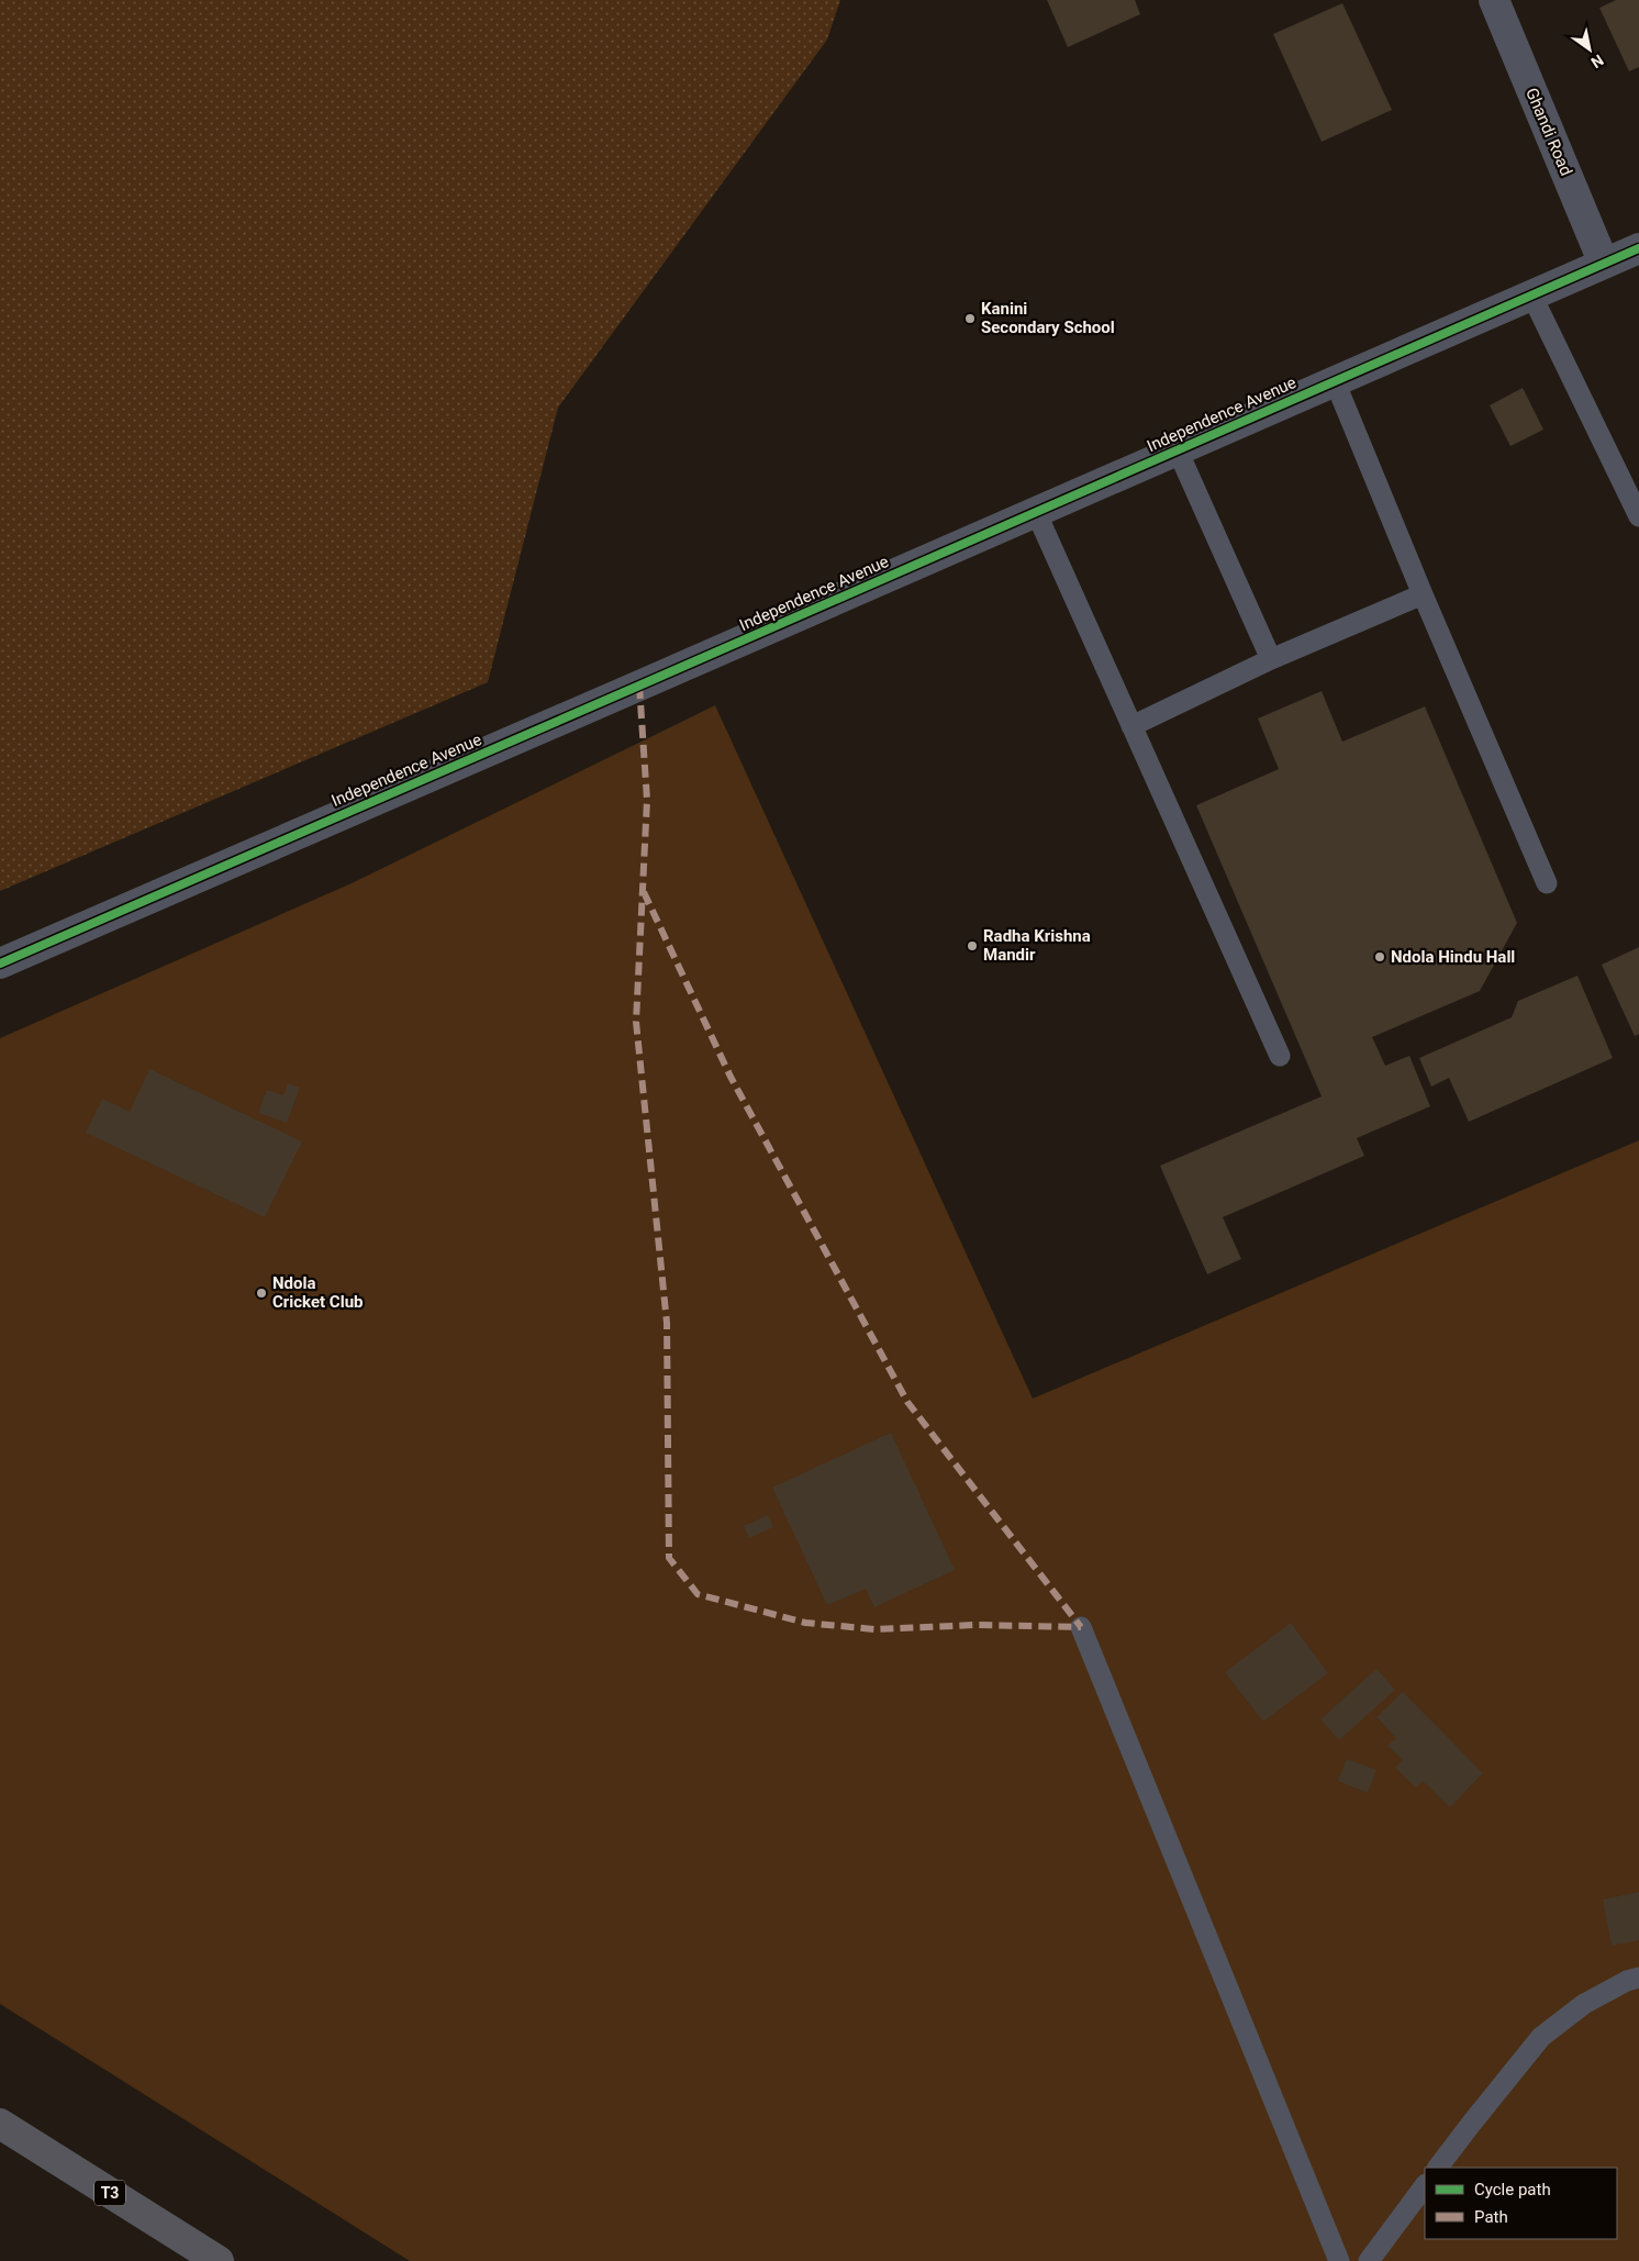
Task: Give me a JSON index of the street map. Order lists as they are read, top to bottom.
{
  "streets": {
    "highway": ["T3"],
    "street": ["Ghandi Road", "Independence Avenue"]
  },
  "crossings": [
    ["Ghandi Road", "Independence Avenue"]
  ],
  "places": [
    "Kanini Secondary School",
    "Radha Krishna Mandir",
    "Ndola Hindu Hall",
    "Ndola Cricket Club"
  ],
  "legend": ["Cycle path", "Path"],
  "north": "bottom right"
}
